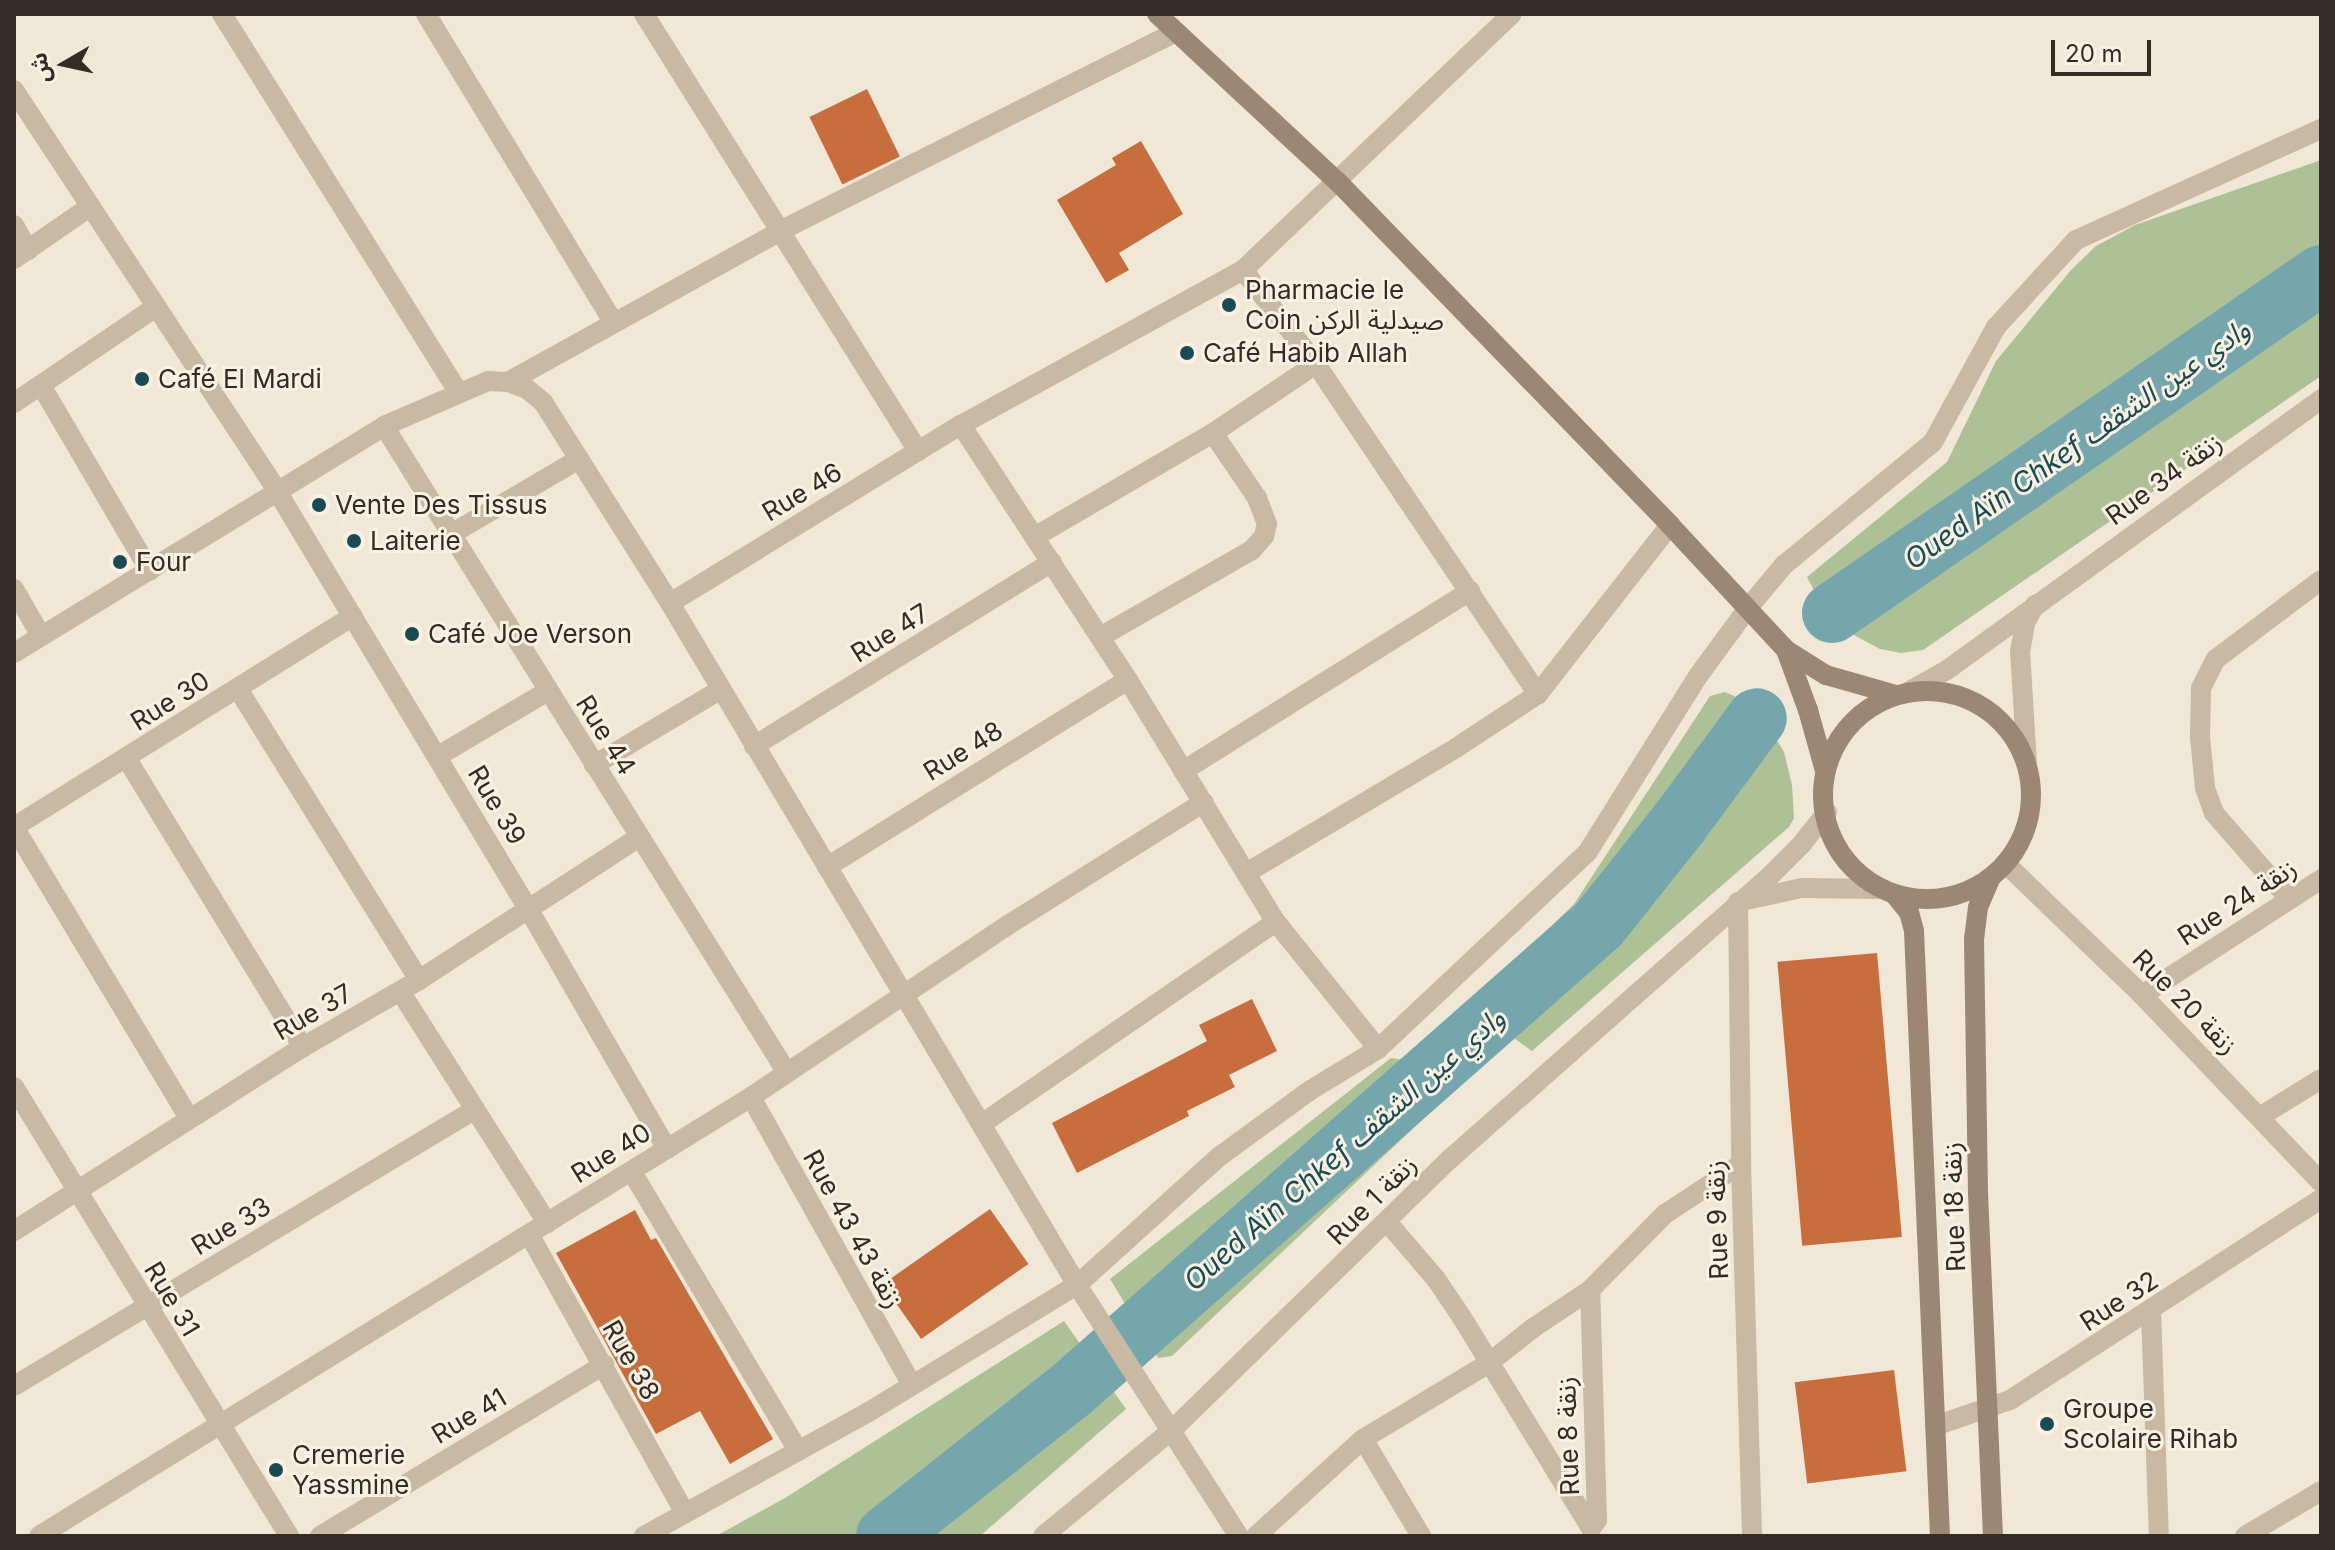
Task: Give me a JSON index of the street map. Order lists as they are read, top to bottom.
{
  "streets": {
    "street": [
      "Rue 34 زنقة",
      "Rue 46",
      "Rue 47",
      "Rue 30",
      "Rue 44",
      "Rue 48",
      "Rue 39",
      "Rue 24 زنقة",
      "Rue 20 زنقة",
      "Rue 37",
      "Rue 40",
      "Rue 1 زنقة",
      "Rue 18 زنقة",
      "Rue 9 زنقة",
      "Rue 33",
      "Rue 43 زنقة 43",
      "Rue 31",
      "Rue 32",
      "Rue 38",
      "Rue 41",
      "Rue 8 زنقة"
    ]
  },
  "crossings": [
    ["Rue 34 زنقة", "Rue 20 زنقة"],
    ["Rue 34 زنقة", "Rue 1 زنقة"],
    ["Rue 34 زنقة", "Rue 18 زنقة"],
    ["Rue 30", "Rue 39"],
    ["Rue 44", "Rue 37"],
    ["Rue 44", "Rue 40"],
    ["Rue 39", "Rue 37"],
    ["Rue 39", "Rue 40"],
    ["Rue 24 زنقة", "Rue 20 زنقة"],
    ["Rue 20 زنقة", "Rue 1 زنقة"],
    ["Rue 20 زنقة", "Rue 18 زنقة"],
    ["Rue 37", "Rue 31"],
    ["Rue 40", "Rue 43 زنقة 43"],
    ["Rue 40", "Rue 31"],
    ["Rue 40", "Rue 38"],
    ["Rue 1 زنقة", "Rue 18 زنقة"],
    ["Rue 1 زنقة", "Rue 9 زنقة"],
    ["Rue 18 زنقة", "Rue 32"],
    ["Rue 33", "Rue 31"],
    ["Rue 38", "Rue 41"]
  ],
  "water": ["Oued Aïn Chkef وادي عين الشقف"],
  "places": [
    "Pharmacie le Coin صيدلية الركن",
    "Café Habib Allah",
    "Café El Mardi",
    "Vente Des Tissus",
    "Laiterie",
    "Four",
    "Café Joe Verson",
    "Groupe Scolaire Rihab",
    "Cremerie Yassmine"
  ],
  "scale_bar": "20 m",
  "north": "left"
}
